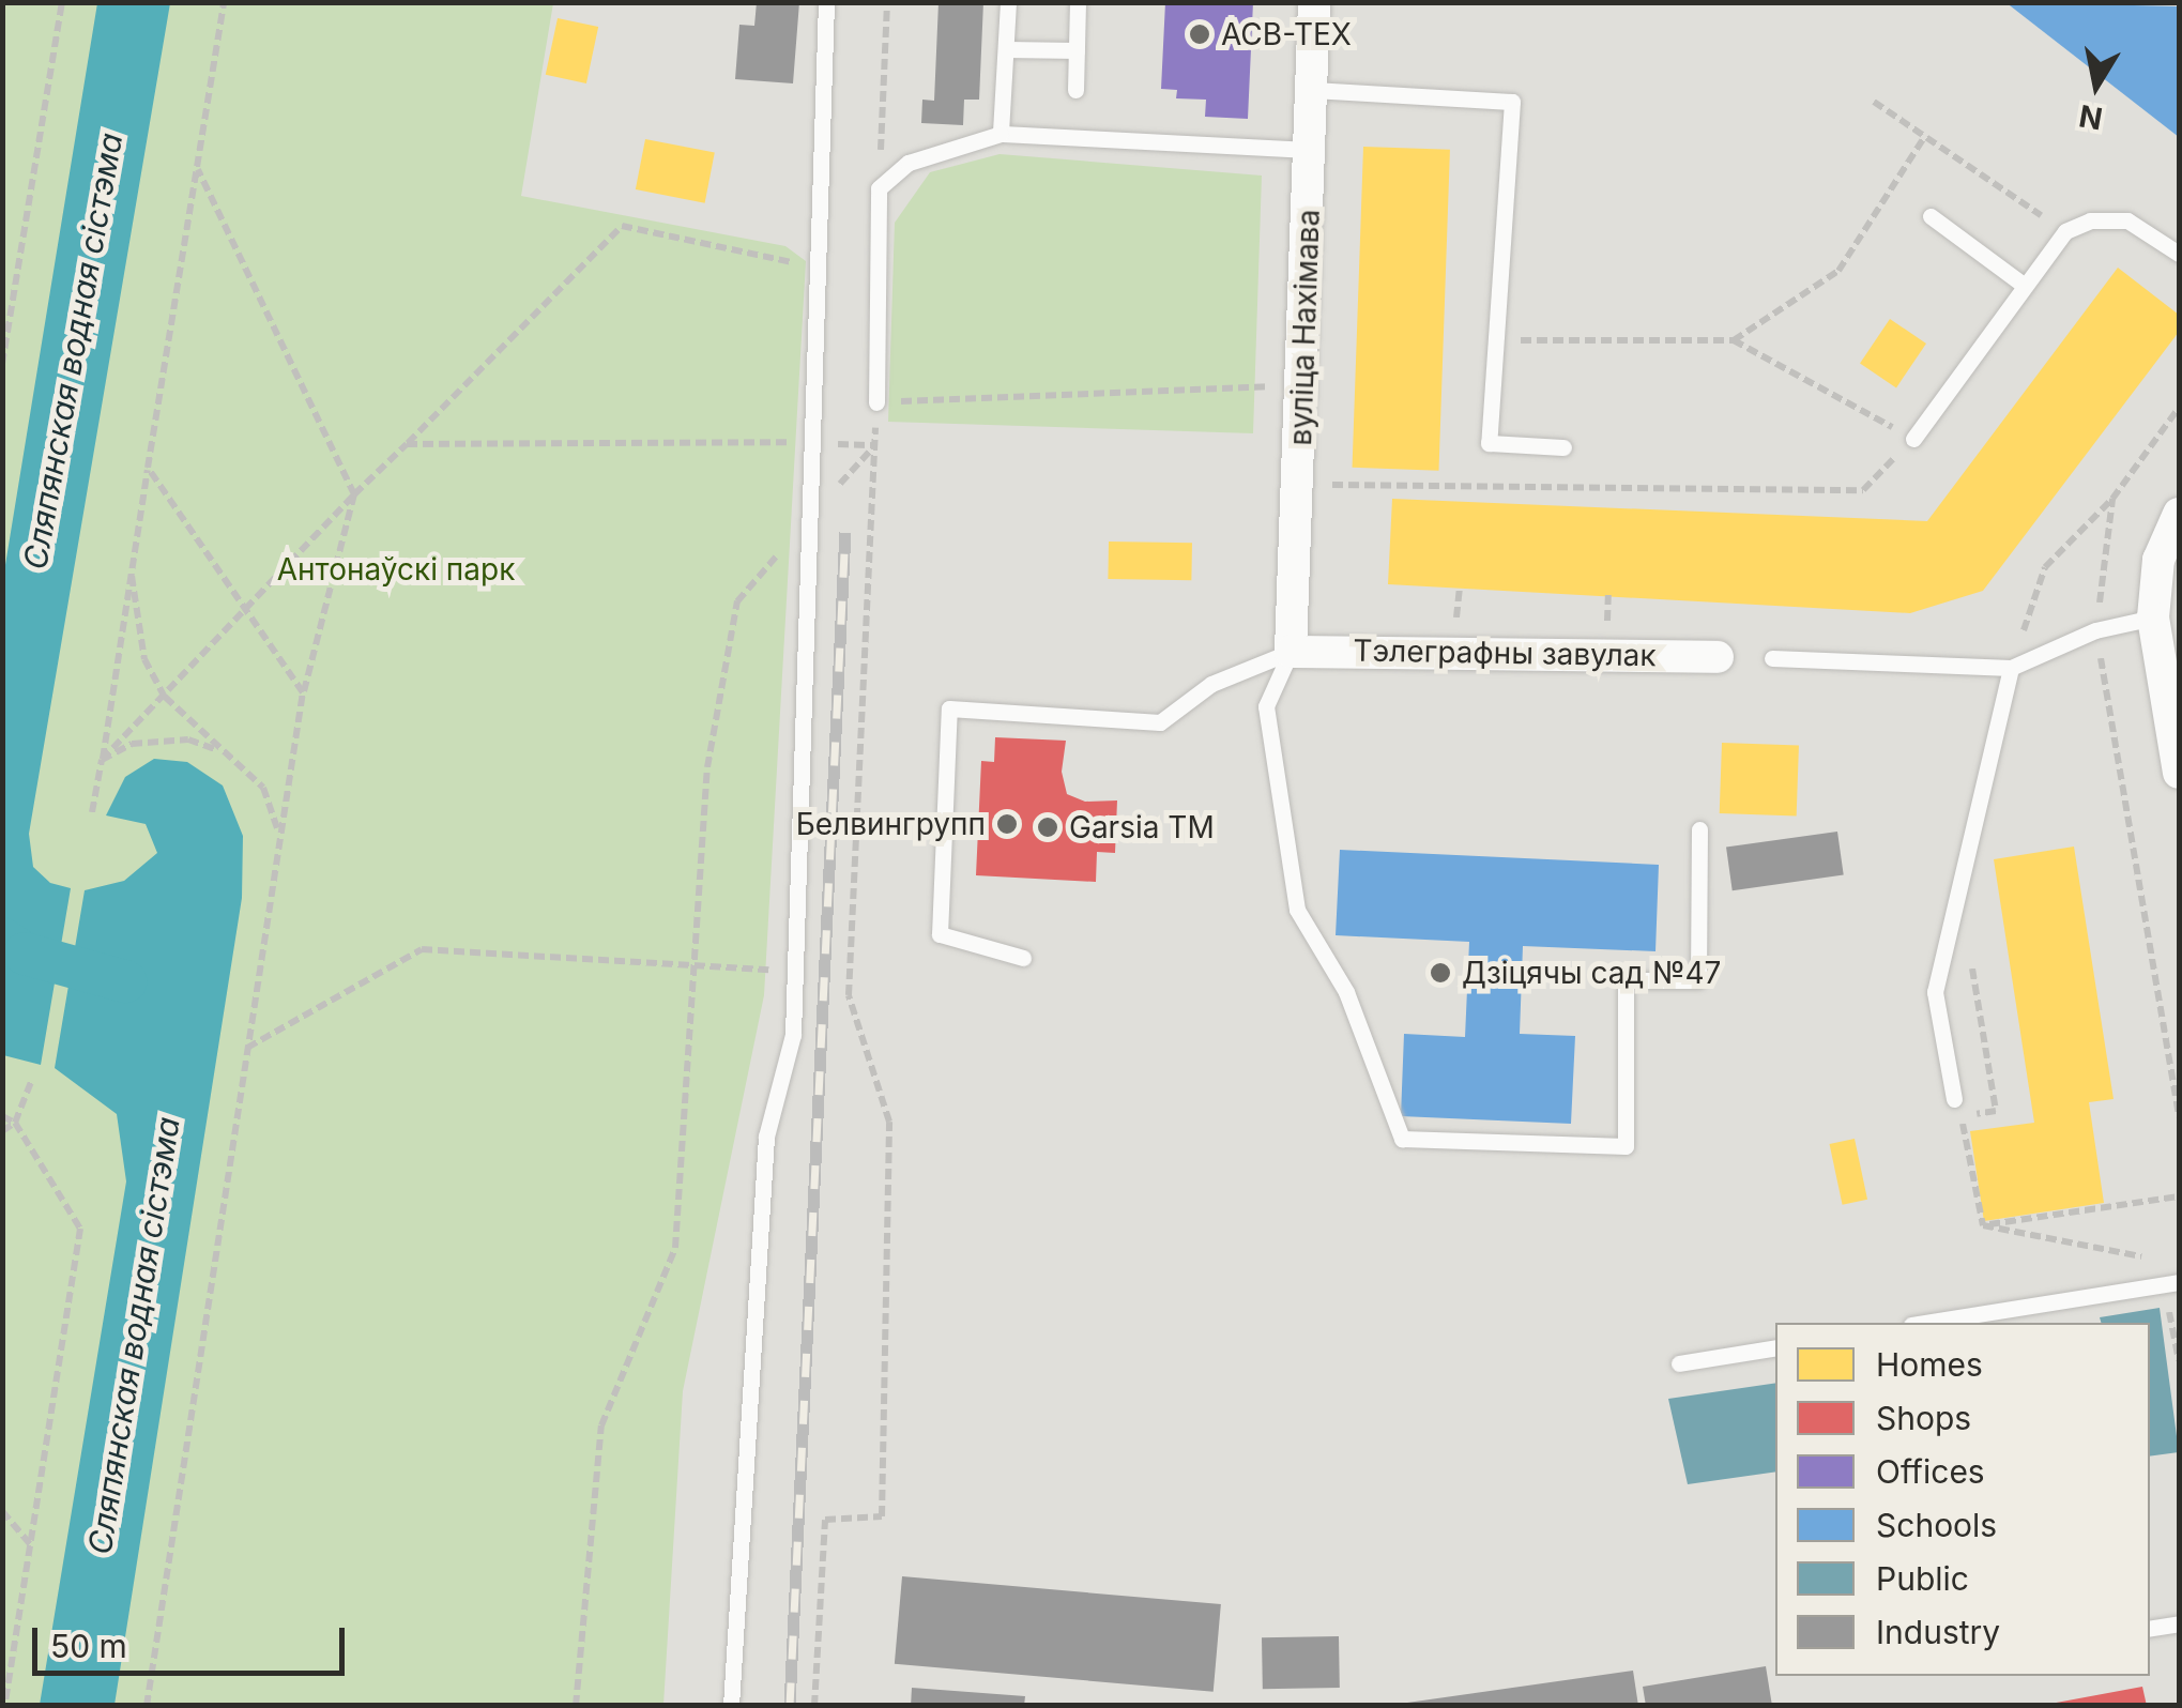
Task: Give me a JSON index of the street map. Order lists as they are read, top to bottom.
{
  "streets": {
    "street": ["вуліца Нахімава", "Тэлеграфны завулак"]
  },
  "crossings": [
    ["вуліца Нахімава", "Тэлеграфны завулак"]
  ],
  "water": ["Сляпянская водная сістэма"],
  "parks": ["Антонаўскі парк"],
  "places": [
    "ACB-TEX",
    "Белвингрупп",
    "Garsia TM",
    "Дзіцячы сад №47"
  ],
  "legend": [
    "Homes",
    "Shops",
    "Offices",
    "Schools",
    "Public",
    "Industry"
  ],
  "scale_bar": "50 m",
  "north": "bottom"
}
